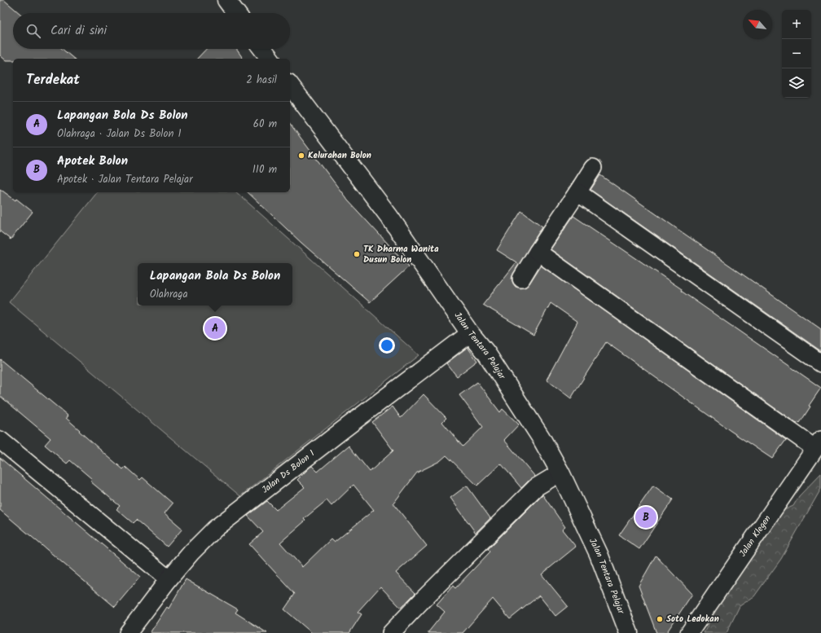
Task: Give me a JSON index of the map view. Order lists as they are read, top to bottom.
{
  "streets": {
    "main road": ["Jalan Tentara Pelajar"],
    "street": ["Jalan Ds Bolon 1", "Jalan Klegen"]
  },
  "crossings": [
    ["Jalan Tentara Pelajar", "Jalan Ds Bolon 1"]
  ],
  "places": ["Kelurahan Bolon", "TK Dharma Wanita Dusun Bolon", "Soto Ledokan"],
  "north": "top left",
  "page": {
    "map_buttons": ["+", "−"],
    "search": "Cari di sini",
    "heading": ["Terdekat", "2 hasil"],
    "list": [
      {
        "mark": "A",
        "name": "Lapangan Bola Ds Bolon",
        "note": "Olahraga · Jalan Ds Bolon 1",
        "value": "60 m"
      },
      {
        "mark": "B",
        "name": "Apotek Bolon",
        "note": "Apotek · Jalan Tentara Pelajar",
        "value": "110 m"
      }
    ],
    "popup": ["Lapangan Bola Ds Bolon", "Olahraga"],
    "pins": ["A", "B"]
  }
}
